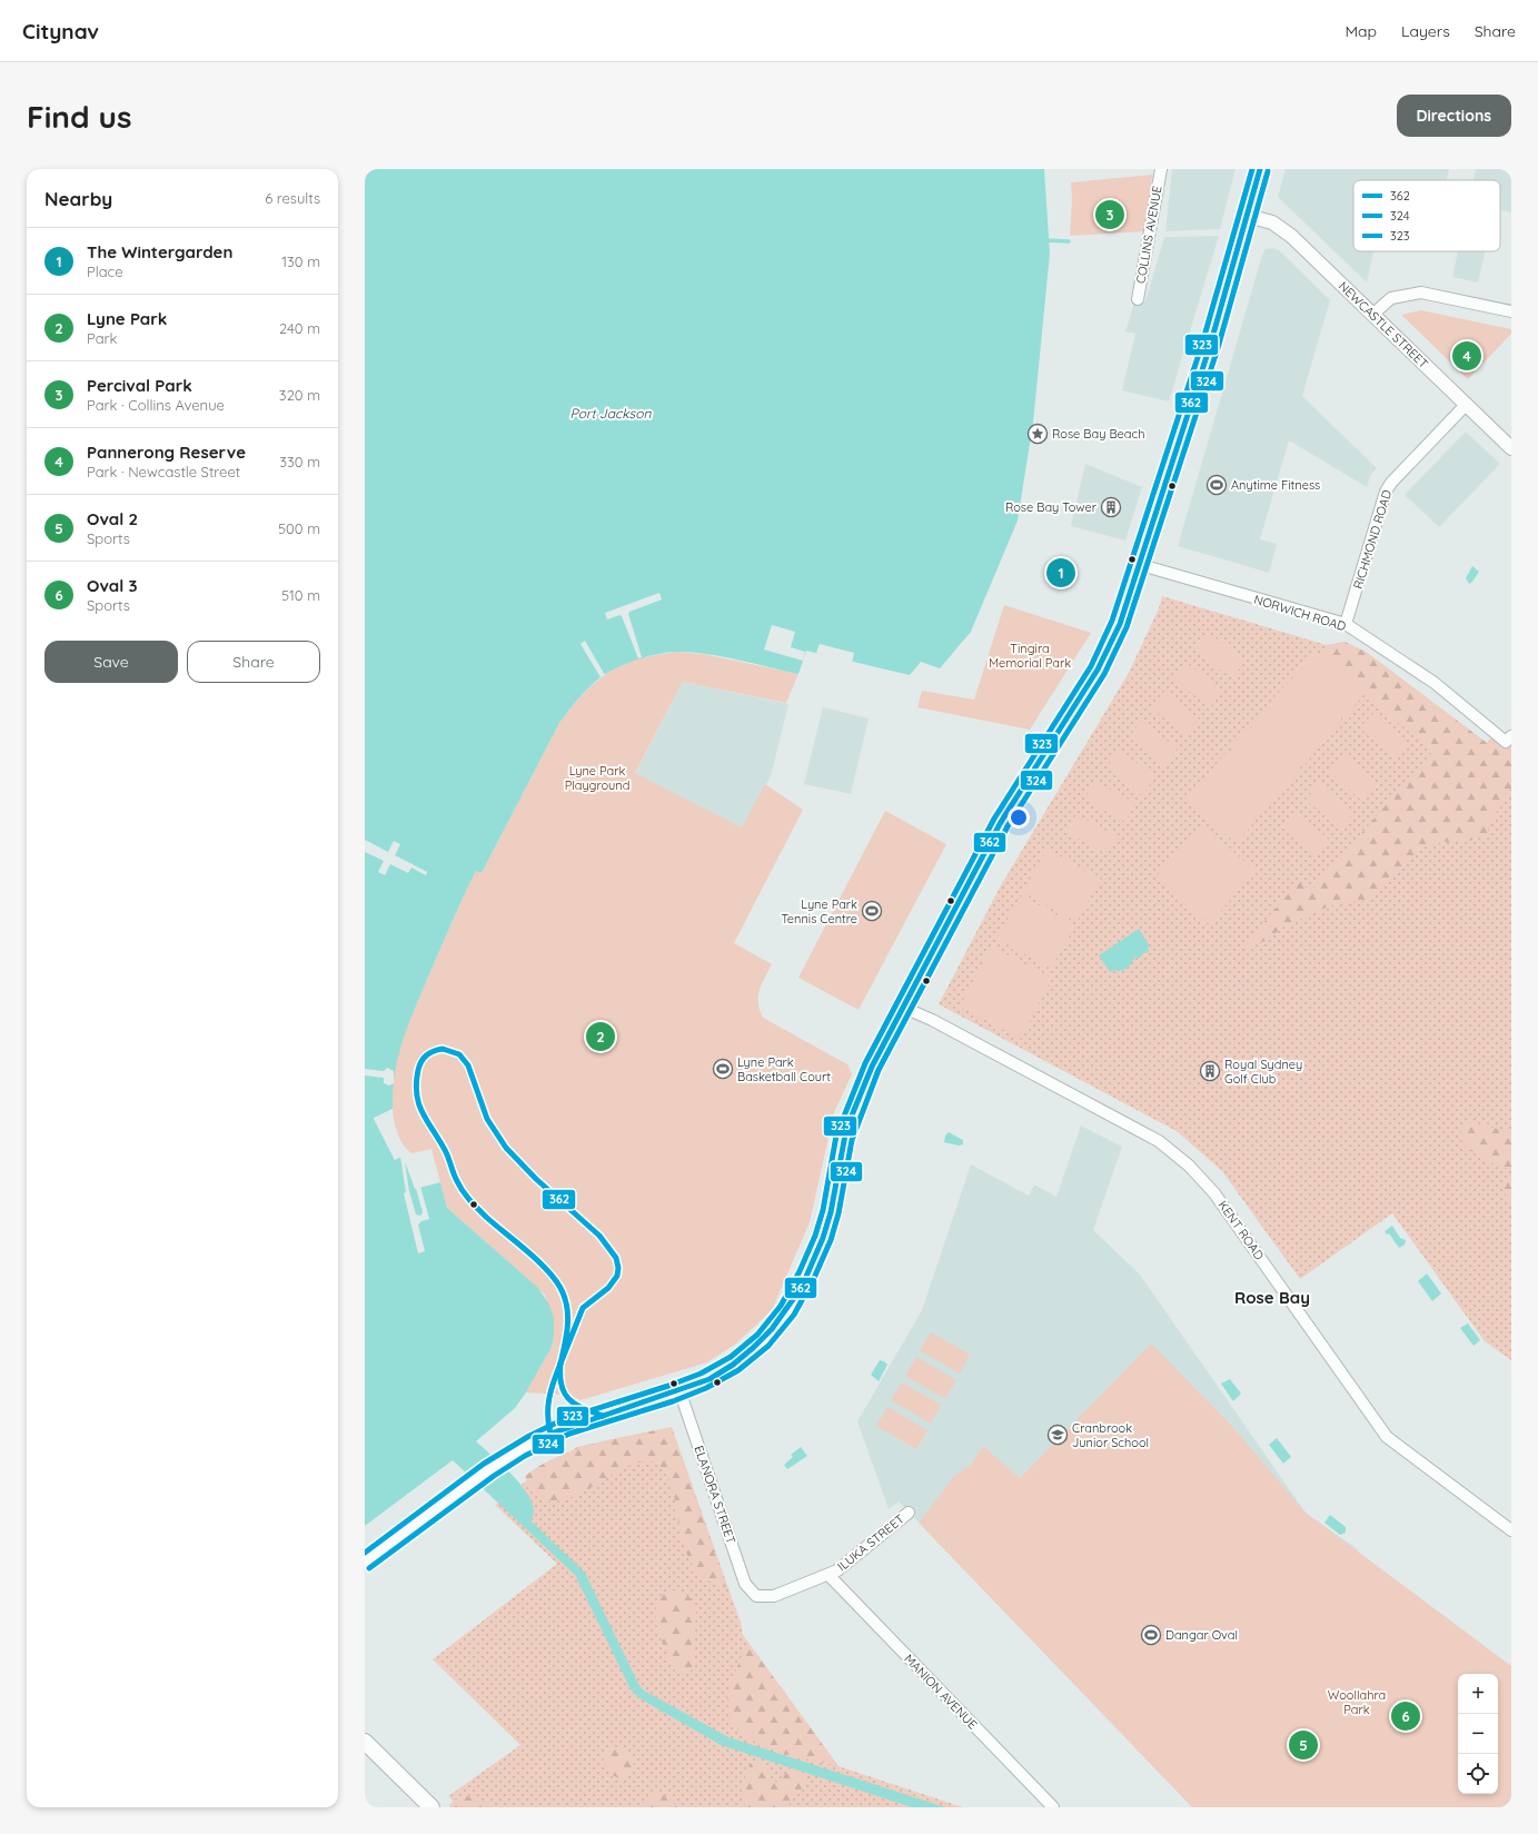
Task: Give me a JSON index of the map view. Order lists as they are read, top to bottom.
{
  "streets": {
    "street": [
      "COLLINS AVENUE",
      "NEWCASTLE STREET",
      "RICHMOND ROAD",
      "NORWICH ROAD",
      "KENT ROAD",
      "ELANORA STREET",
      "ILUKA STREET",
      "MANION AVENUE"
    ]
  },
  "crossings": [
    ["NEWCASTLE STREET", "RICHMOND ROAD"],
    ["RICHMOND ROAD", "NORWICH ROAD"],
    ["ELANORA STREET", "ILUKA STREET"],
    ["ILUKA STREET", "MANION AVENUE"]
  ],
  "districts": ["Rose Bay"],
  "water": ["Port Jackson"],
  "parks": ["Tingira Memorial Park", "Lyne Park Playground", "Woollahra Park"],
  "places": {
    "place": ["Rose Bay Beach"],
    "sports": [
      "Anytime Fitness",
      "Lyne Park Tennis Centre",
      "Lyne Park Basketball Court",
      "Dangar Oval"
    ],
    "building": ["Rose Bay Tower", "Royal Sydney Golf Club"],
    "school or university": ["Cranbrook Junior School"]
  },
  "lines": ["transit line 362", "transit line 323", "transit line 324"],
  "legend": ["362", "324", "323"],
  "page": {
    "header": "Citynav",
    "nav": ["Map", "Layers", "Share"],
    "buttons": [
      "Directions",
      ["Save", "Share"]
    ],
    "title": "Find us",
    "heading": ["Nearby", "6 results"],
    "pins": [
      "3",
      "4",
      "1",
      "2",
      "6",
      "5"
    ],
    "list": [
      {
        "mark": "1",
        "name": "The Wintergarden",
        "note": "Place",
        "value": "130 m"
      },
      {
        "mark": "2",
        "name": "Lyne Park",
        "note": "Park",
        "value": "240 m"
      },
      {
        "mark": "3",
        "name": "Percival Park",
        "note": "Park · Collins Avenue",
        "value": "320 m"
      },
      {
        "mark": "4",
        "name": "Pannerong Reserve",
        "note": "Park · Newcastle Street",
        "value": "330 m"
      },
      {
        "mark": "5",
        "name": "Oval 2",
        "note": "Sports",
        "value": "500 m"
      },
      {
        "mark": "6",
        "name": "Oval 3",
        "note": "Sports",
        "value": "510 m"
      }
    ],
    "map_buttons": ["+", "−"]
  }
}
